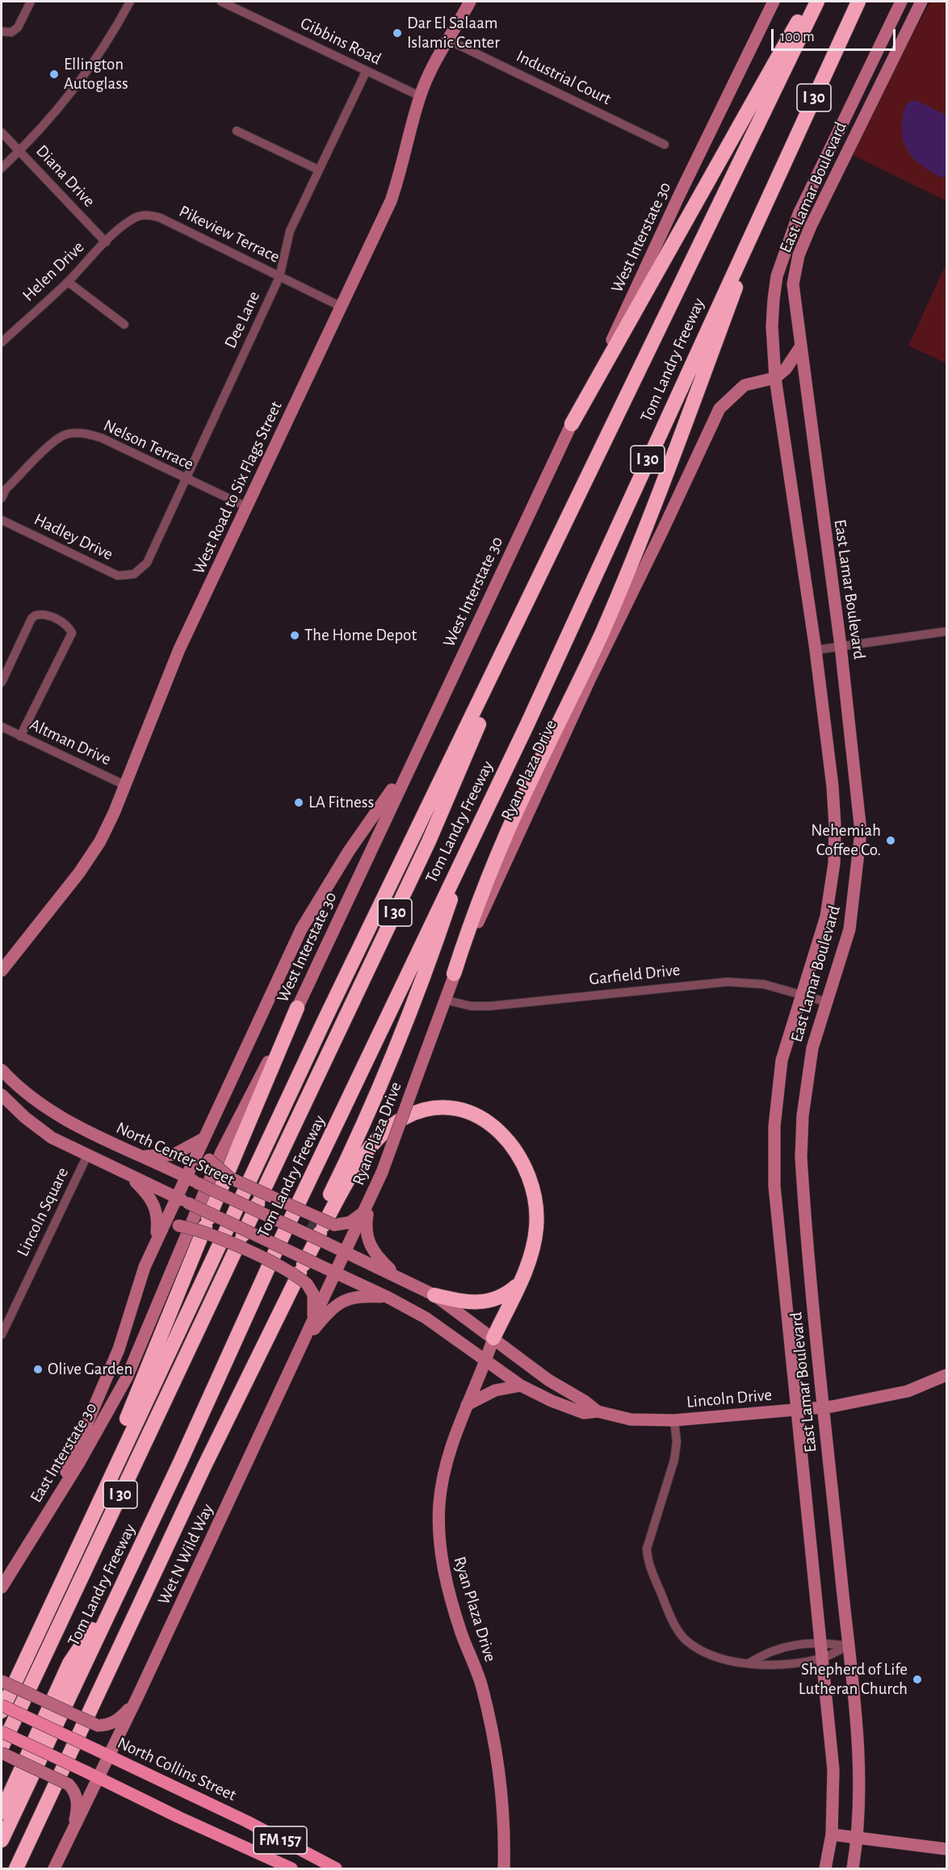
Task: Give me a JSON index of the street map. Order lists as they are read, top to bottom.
{
  "streets": {
    "highway": ["I 30", "Tom Landry Freeway"],
    "main road": [
      "East Lamar Boulevard",
      "West Interstate 30",
      "West Road to Six Flags Street",
      "Ryan Plaza Drive",
      "North Center Street",
      "Lincoln Drive",
      "East Interstate 30",
      "Wet N Wild Way",
      "North Collins Street",
      "FM 157"
    ],
    "street": [
      "Gibbins Road",
      "Industrial Court",
      "Diana Drive",
      "Pikeview Terrace",
      "Helen Drive",
      "Dee Lane",
      "Nelson Terrace",
      "Hadley Drive",
      "Altman Drive",
      "Garfield Drive",
      "Lincoln Square"
    ]
  },
  "crossings": [
    ["Gibbins Road", "Dee Lane"],
    ["Gibbins Road", "West Road to Six Flags Street"],
    ["Industrial Court", "West Road to Six Flags Street"],
    ["I 30", "Tom Landry Freeway"],
    ["Diana Drive", "Pikeview Terrace"],
    ["Diana Drive", "Helen Drive"],
    ["East Lamar Boulevard", "Ryan Plaza Drive"],
    ["East Lamar Boulevard", "Garfield Drive"],
    ["East Lamar Boulevard", "Lincoln Drive"],
    ["Pikeview Terrace", "Helen Drive"],
    ["Pikeview Terrace", "Dee Lane"],
    ["Pikeview Terrace", "West Road to Six Flags Street"],
    ["West Interstate 30", "East Interstate 30"],
    ["Dee Lane", "Nelson Terrace"],
    ["Dee Lane", "Hadley Drive"],
    ["Nelson Terrace", "West Road to Six Flags Street"],
    ["West Road to Six Flags Street", "Altman Drive"],
    ["Ryan Plaza Drive", "Garfield Drive"],
    ["Ryan Plaza Drive", "North Center Street"],
    ["Ryan Plaza Drive", "Lincoln Drive"],
    ["Ryan Plaza Drive", "Wet N Wild Way"],
    ["North Center Street", "Lincoln Drive"],
    ["North Center Street", "Wet N Wild Way"],
    ["Lincoln Drive", "Wet N Wild Way"],
    ["Wet N Wild Way", "North Collins Street"],
    ["Wet N Wild Way", "FM 157"]
  ],
  "places": [
    "Dar El Salaam Islamic Center",
    "Ellington Autoglass",
    "The Home Depot",
    "LA Fitness",
    "Nehemiah Coffee Co.",
    "Olive Garden",
    "Shepherd of Life Lutheran Church"
  ],
  "scale_bar": "100 m"
}
